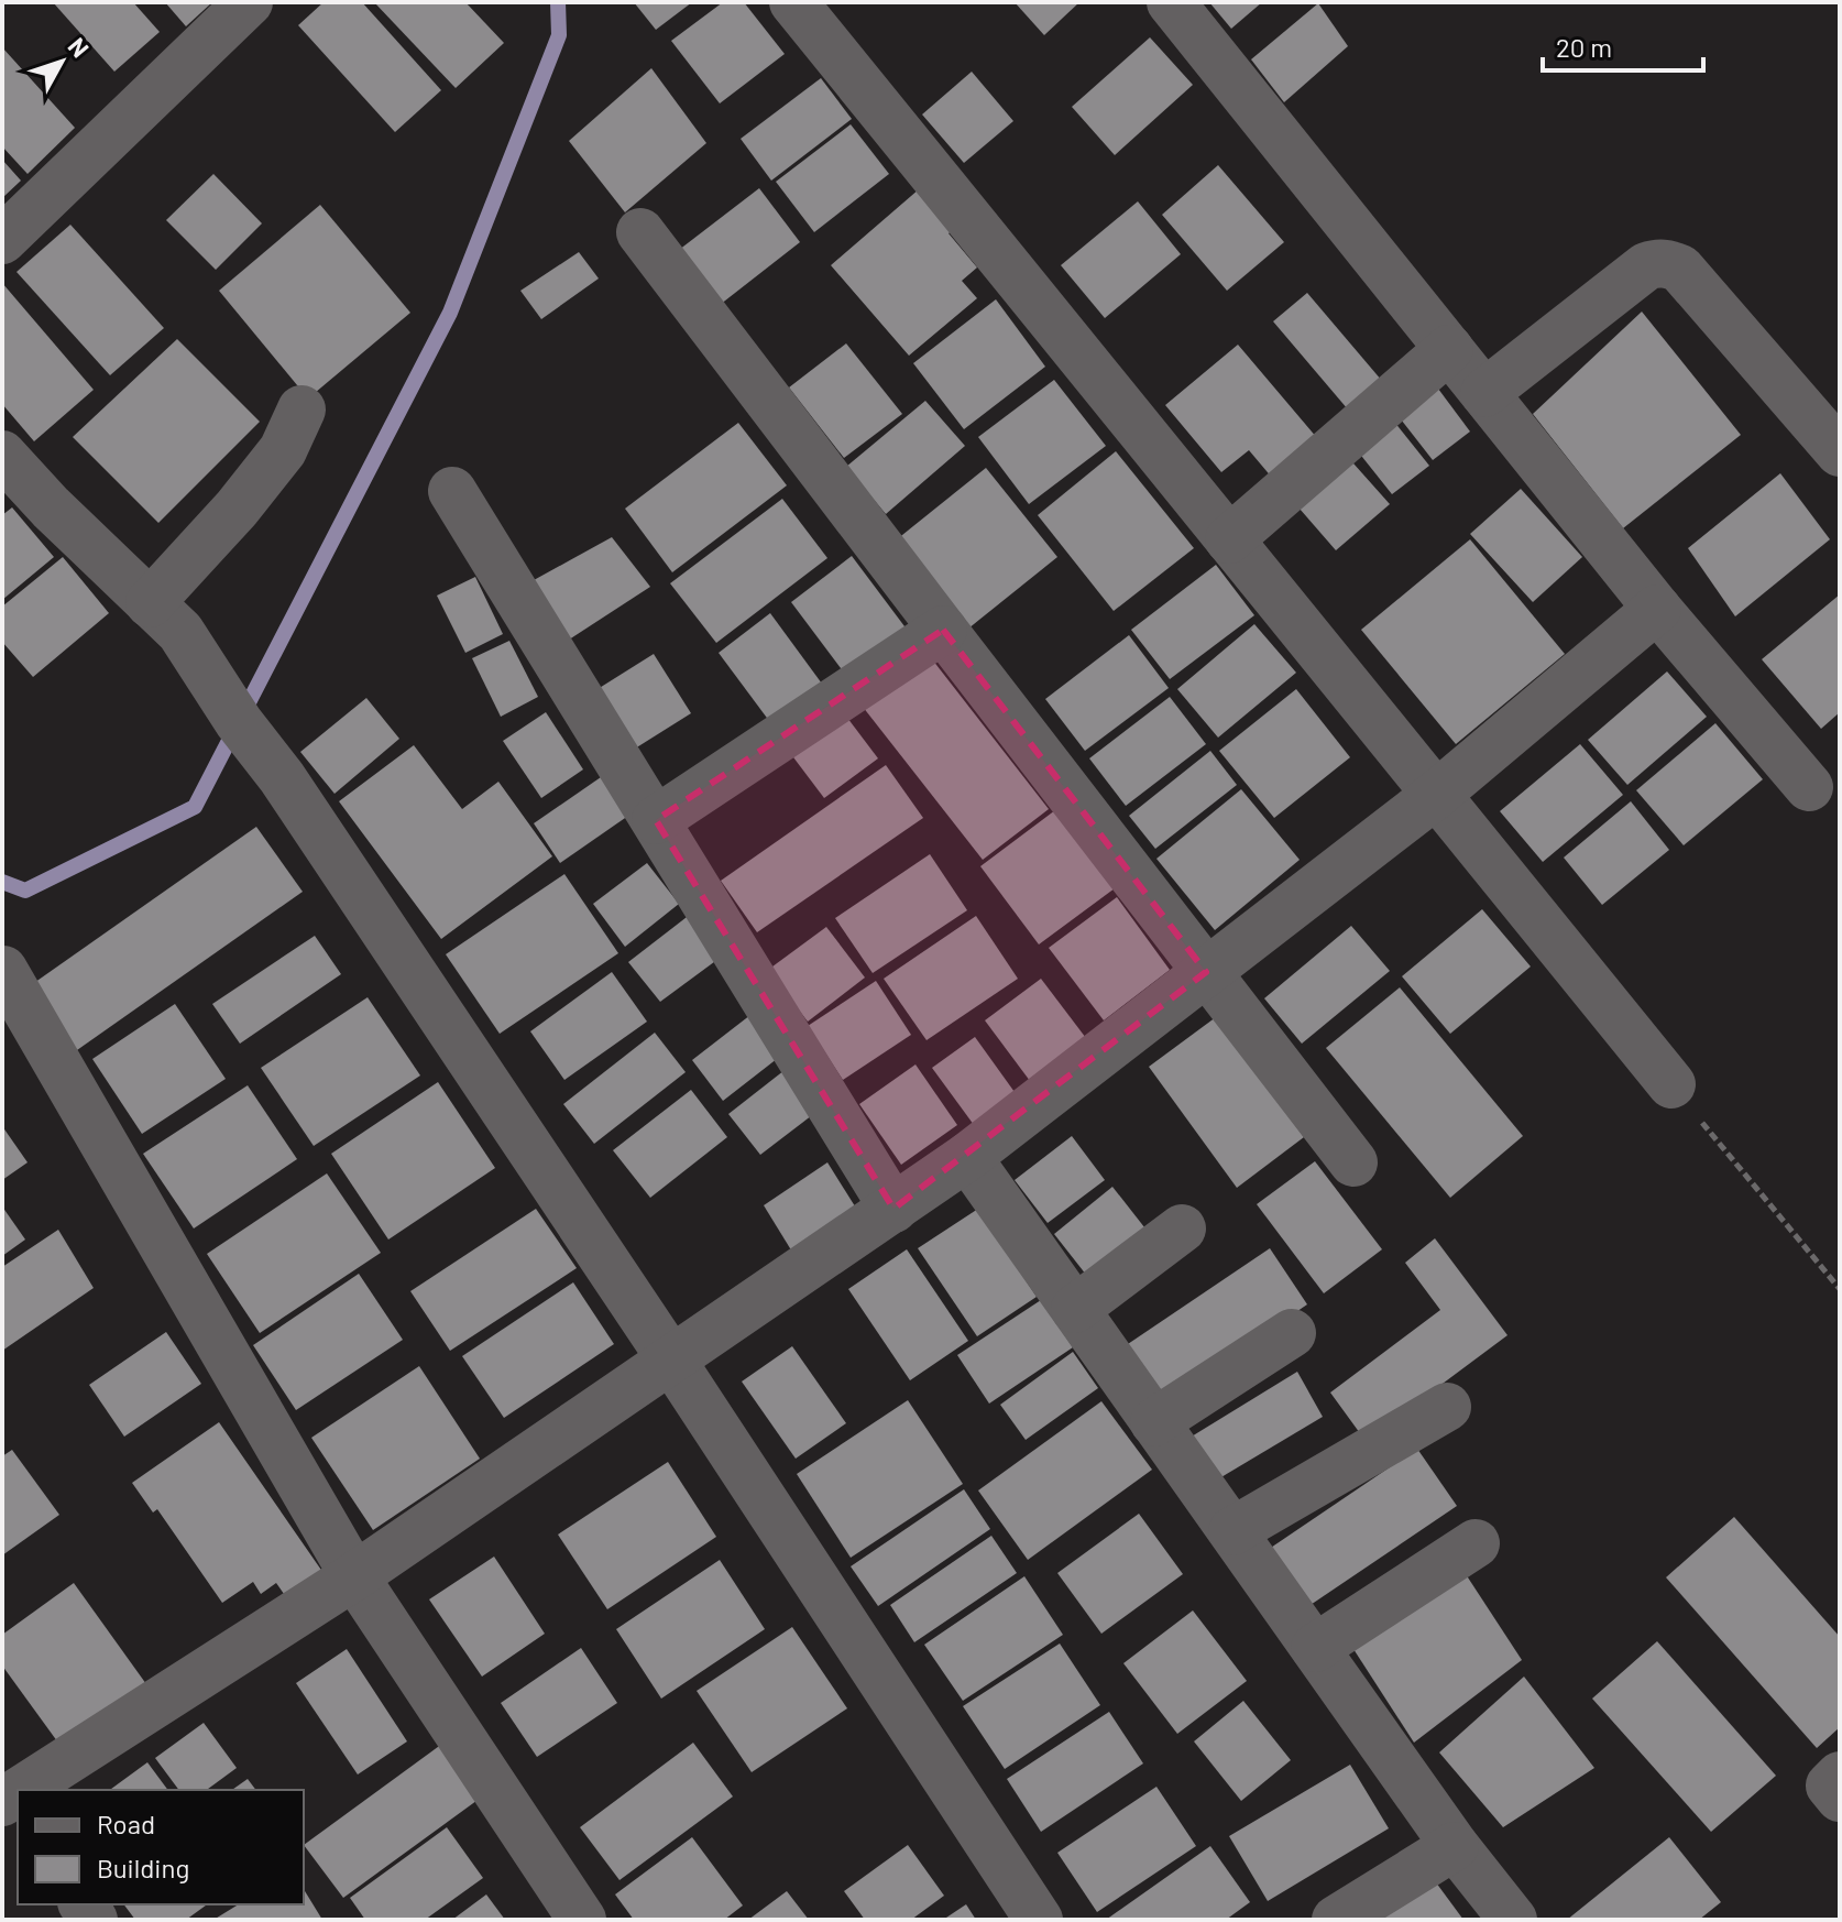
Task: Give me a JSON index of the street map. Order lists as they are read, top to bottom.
{
  "legend": ["Road", "Building"],
  "scale_bar": "20 m",
  "north": "top right"
}
